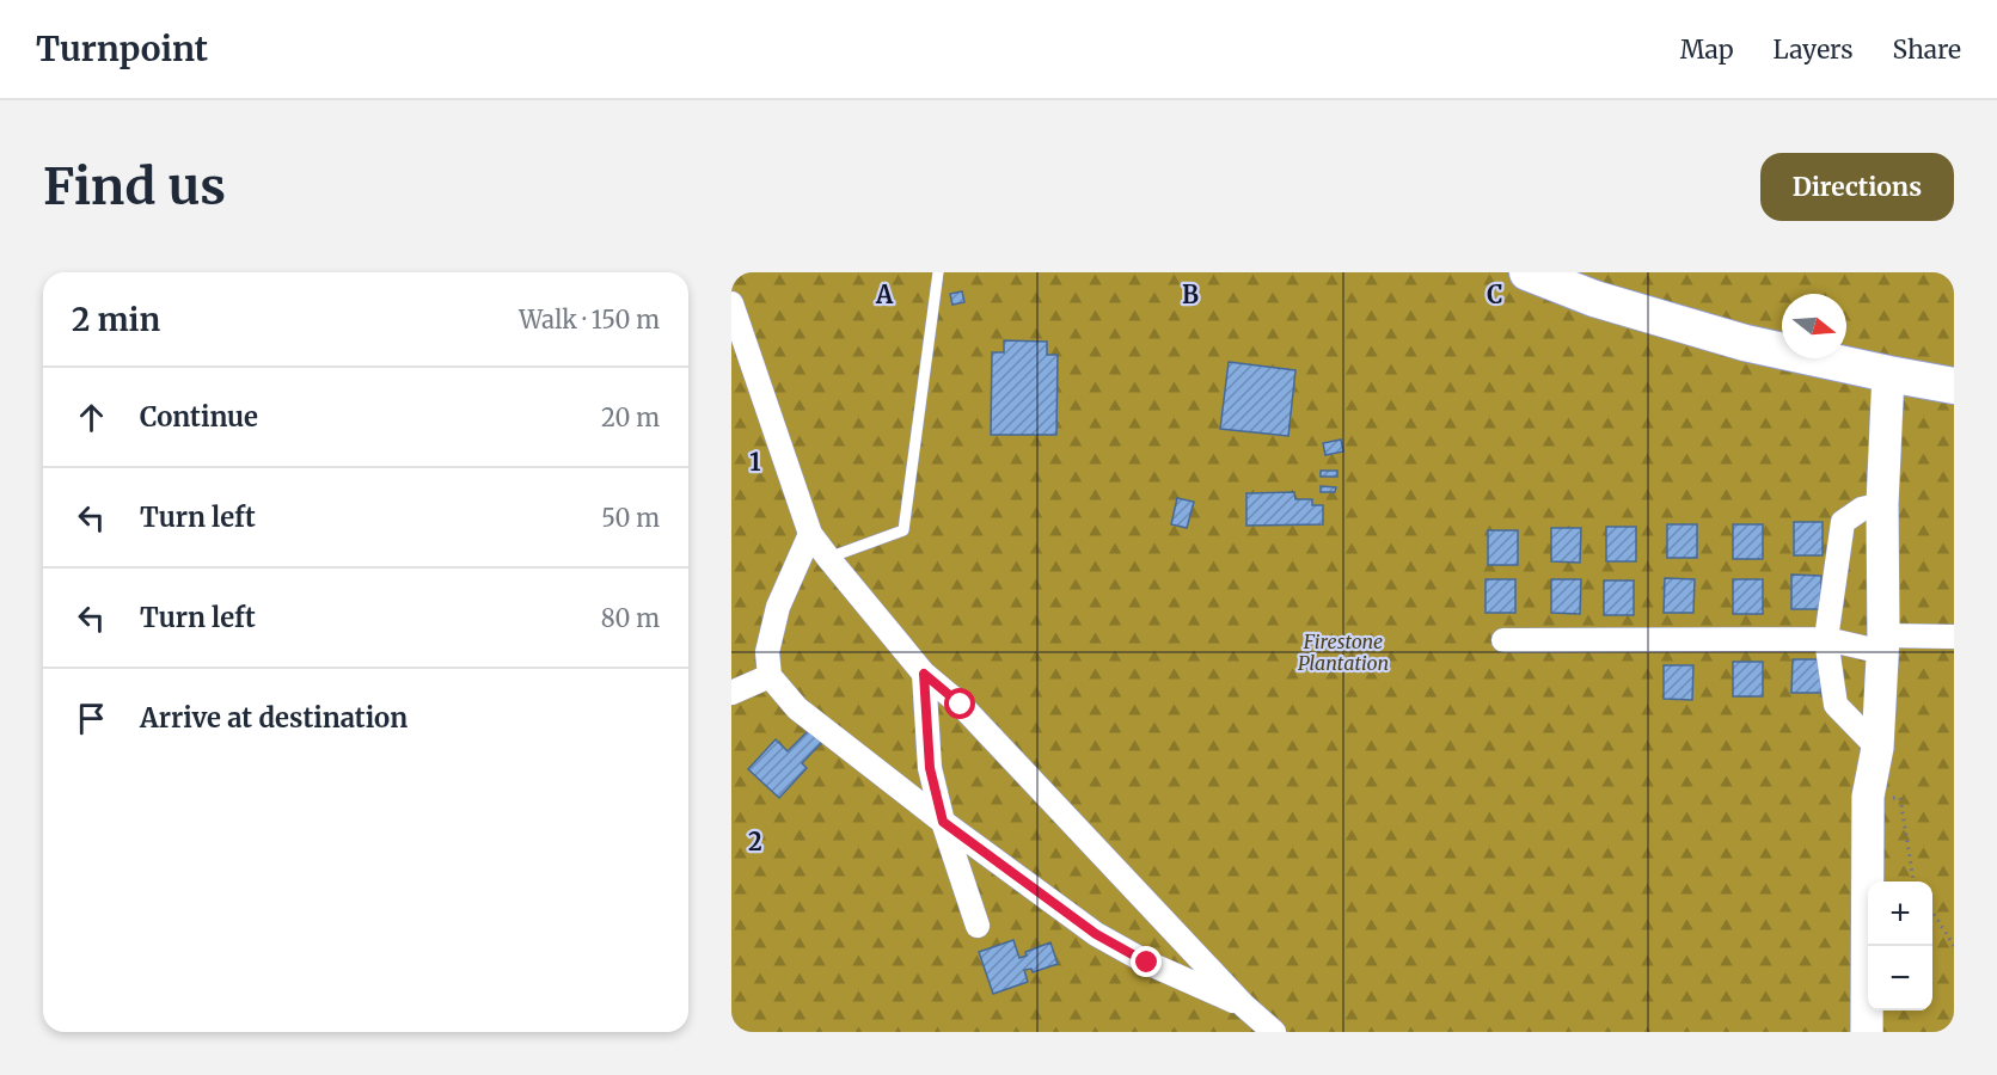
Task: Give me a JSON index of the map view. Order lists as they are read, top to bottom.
{
  "parks": ["Firestone Plantation"],
  "north": "right",
  "page": {
    "header": "Turnpoint",
    "nav": ["Map", "Layers", "Share"],
    "buttons": "Directions",
    "title": "Find us",
    "heading": ["2 min", "Walk · 150 m"],
    "list": [
      ["Continue", "20 m"],
      ["Turn left", "50 m"],
      ["Turn left", "80 m"],
      "Arrive at destination"
    ],
    "map_buttons": ["+", "−"]
  },
  "grid": {
    "columns": ["A", "B", "C"],
    "rows": ["1", "2"]
  }
}
